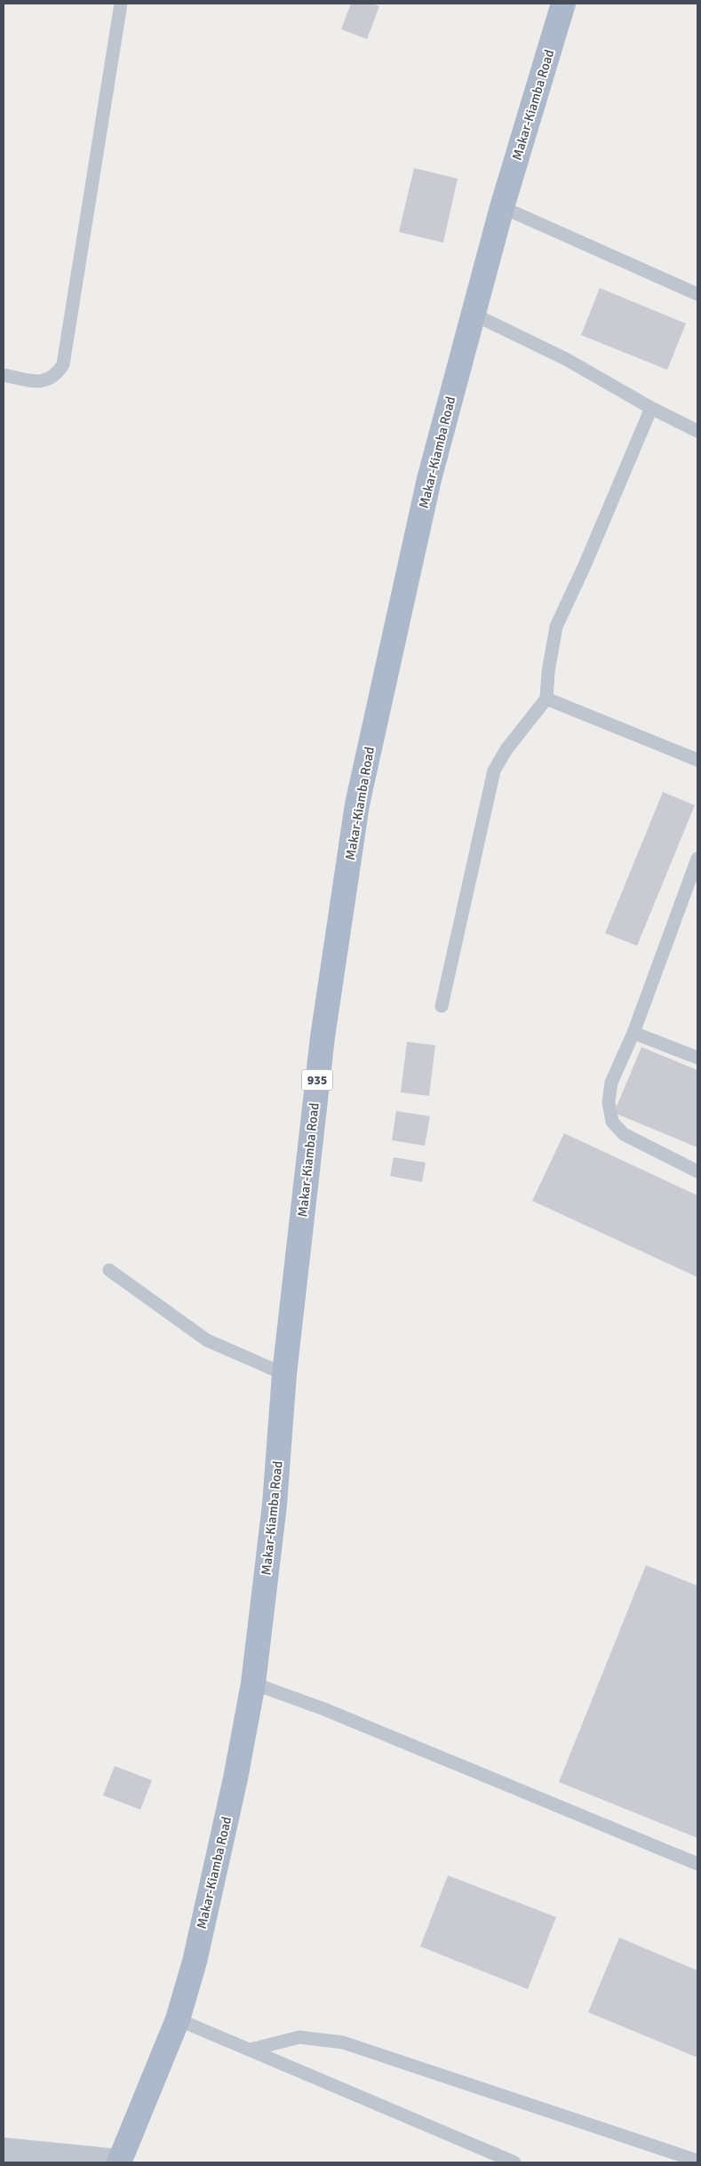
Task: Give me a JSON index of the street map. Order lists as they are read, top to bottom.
{
  "streets": {
    "main road": ["Makar-Kiamba Road", "935"]
  }
}
